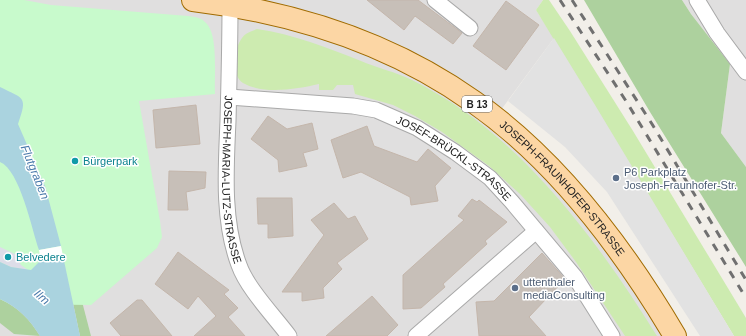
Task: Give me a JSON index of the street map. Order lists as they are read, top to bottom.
{
  "streets": {
    "main road": ["B 13", "JOSEPH-FRAUNHOFER-STRASSE"],
    "street": ["JOSEF-BRÜCKL-STRASSE", "JOSEPH-MARIA-LUTZ-STRASSE"]
  },
  "crossings": [
    ["JOSEF-BRÜCKL-STRASSE", "JOSEPH-MARIA-LUTZ-STRASSE"],
    ["JOSEPH-MARIA-LUTZ-STRASSE", "JOSEPH-FRAUNHOFER-STRASSE"]
  ],
  "water": ["Flutgraben", "Ilm"],
  "places": [
    "Bürgerpark",
    "P6 Parkplatz Joseph-Fraunhofer-Str.",
    "Belvedere",
    "uttenthaler mediaConsulting"
  ]
}
